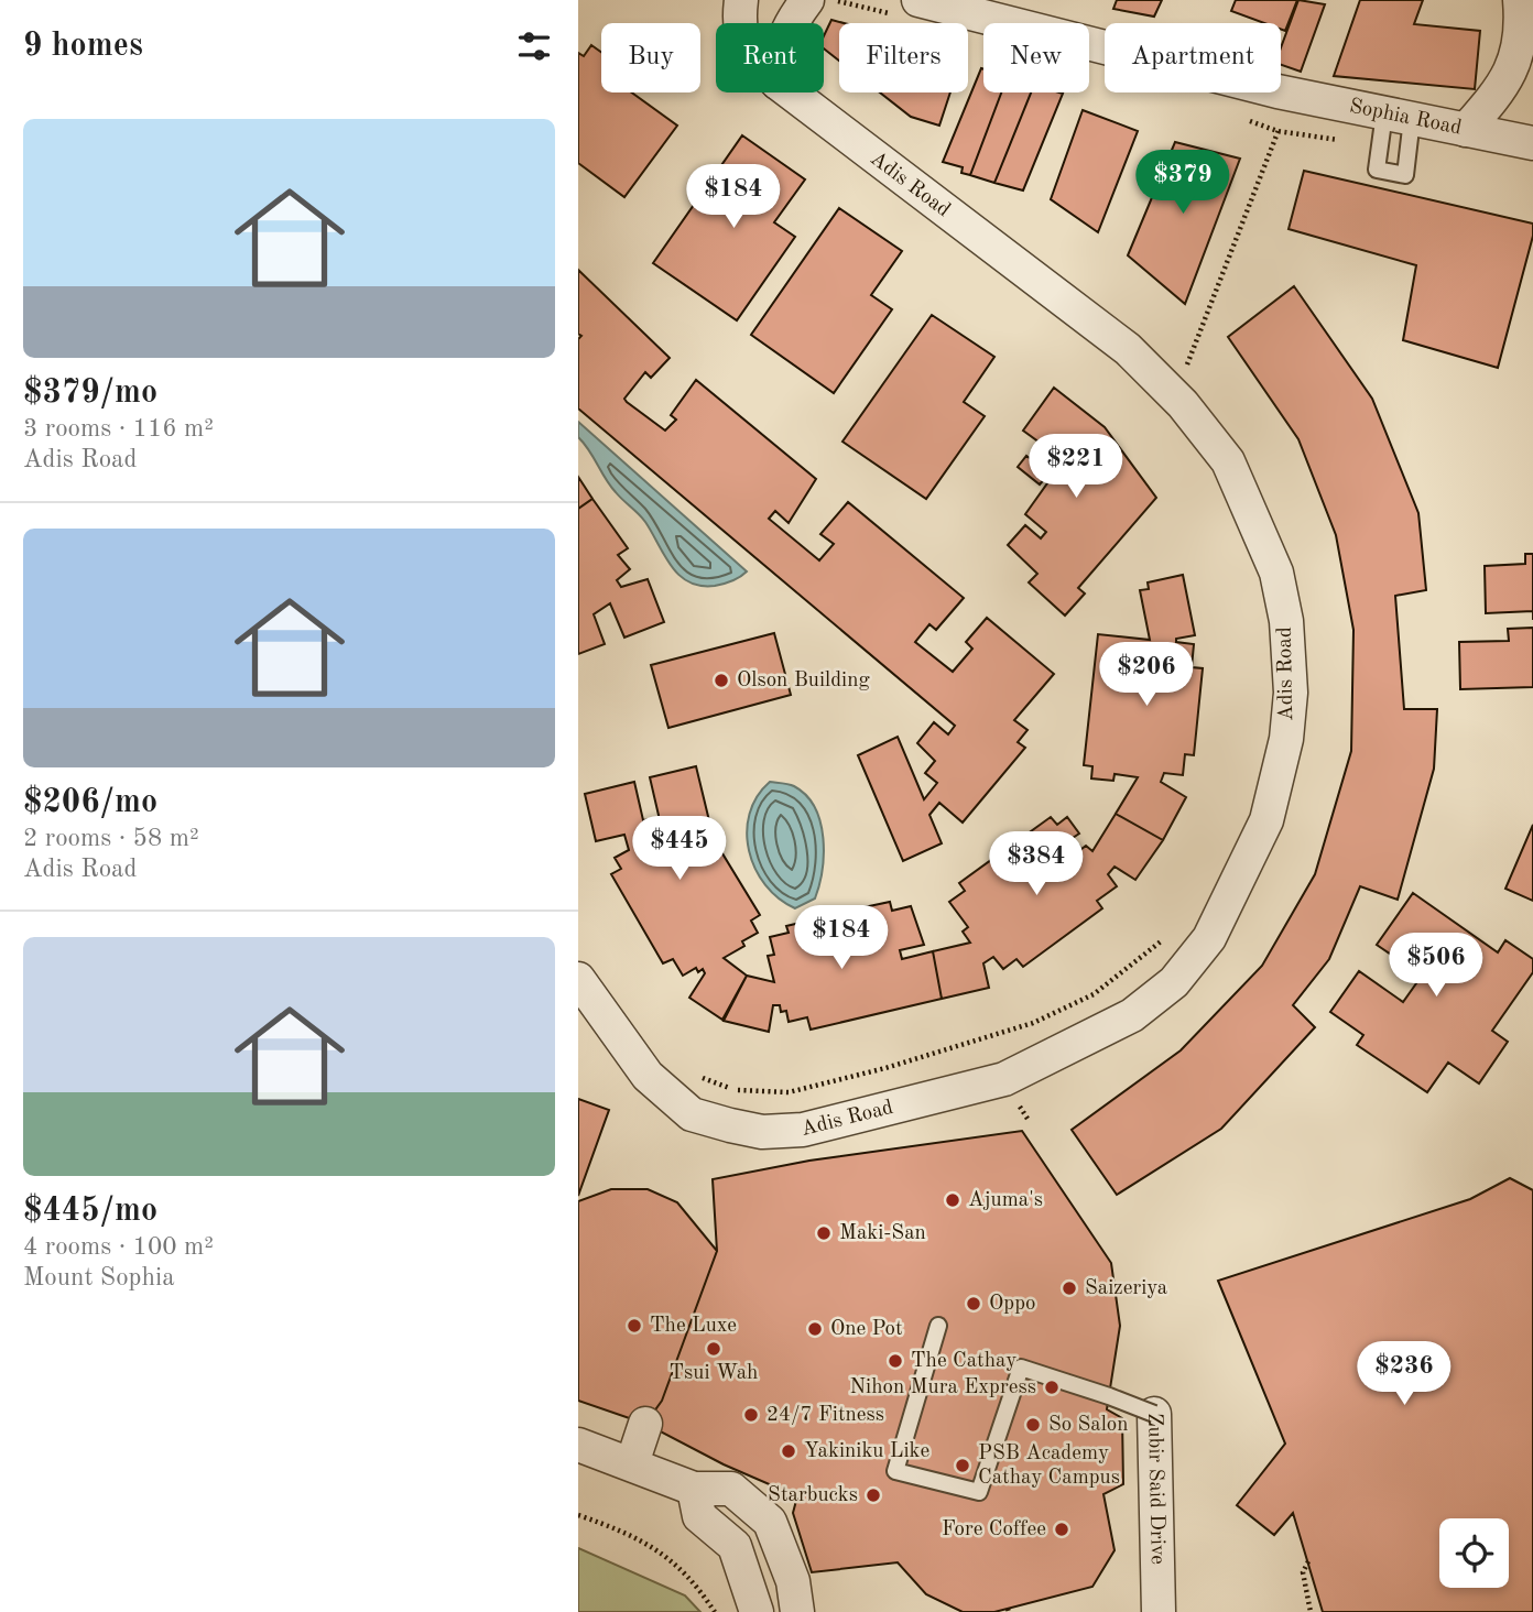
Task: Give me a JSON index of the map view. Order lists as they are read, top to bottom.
{
  "streets": {
    "street": ["Sophia Road", "Adis Road", "Zubir Said Drive"]
  },
  "places": [
    "Olson Building",
    "Ajuma's",
    "Maki-San",
    "Saizeriya",
    "Oppo",
    "The Luxe",
    "One Pot",
    "Tsui Wah",
    "The Cathay",
    "Nihon Mura Express",
    "24/7 Fitness",
    "So Salon",
    "Yakiniku Like",
    "PSB Academy Cathay Campus",
    "Starbucks",
    "Fore Coffee"
  ],
  "page": {
    "heading": "9 homes",
    "chip": [
      "Buy",
      "Rent",
      "Filters",
      "New",
      "Apartment"
    ],
    "list": [
      {
        "name": "$379/mo",
        "note": "3 rooms · 116 m² · Adis Road"
      },
      {
        "name": "$206/mo",
        "note": "2 rooms · 58 m² · Adis Road"
      },
      {
        "name": "$445/mo",
        "note": "4 rooms · 100 m² · Mount Sophia"
      }
    ],
    "price": [
      "$379",
      "$184",
      "$221",
      "$206",
      "$445",
      "$384",
      "$184",
      "$506",
      "$236"
    ]
  }
}
